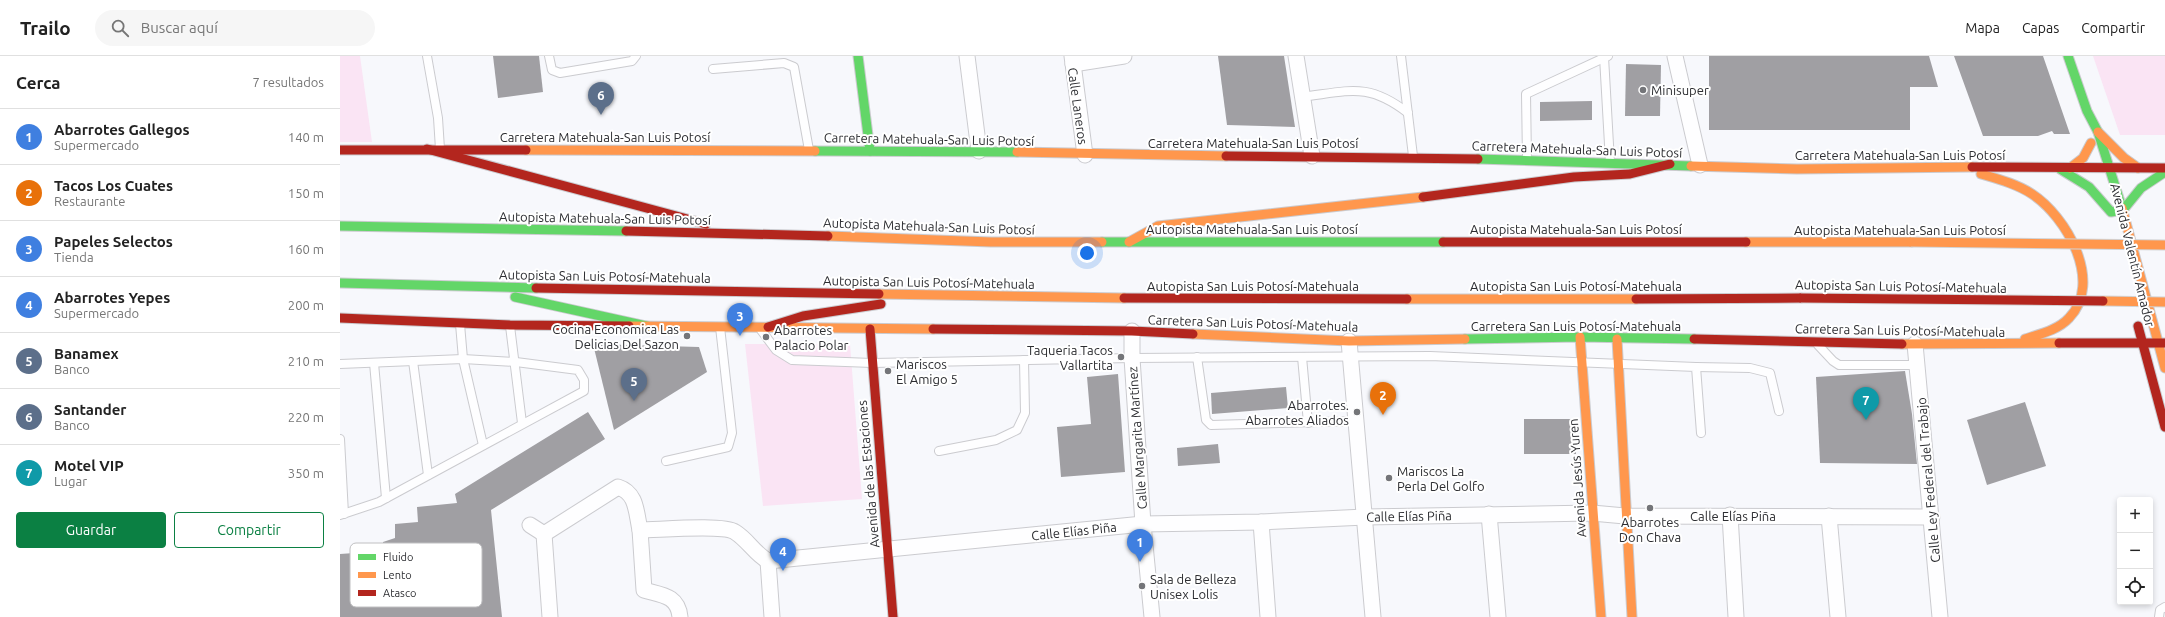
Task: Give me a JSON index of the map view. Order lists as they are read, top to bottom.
{
  "streets": {
    "main road": [
      "Carretera Matehuala-San Luis Potosí",
      "Autopista Matehuala-San Luis Potosí",
      "Avenida Valentín Amador",
      "Autopista San Luis Potosí-Matehuala",
      "Carretera San Luis Potosí-Matehuala",
      "Avenida de las Estaciones",
      "Avenida Jesús Yuren"
    ],
    "street": [
      "Calle Laneros",
      "Calle Margarita Martínez",
      "Calle Ley Federal del Trabajo",
      "Calle Elías Piña"
    ]
  },
  "crossings": [
    ["Calle Laneros", "Carretera Matehuala-San Luis Potosí"],
    ["Carretera Matehuala-San Luis Potosí", "Avenida Valentín Amador"],
    ["Avenida Valentín Amador", "Carretera San Luis Potosí-Matehuala"],
    ["Carretera San Luis Potosí-Matehuala", "Calle Margarita Martínez"],
    ["Carretera San Luis Potosí-Matehuala", "Avenida de las Estaciones"],
    ["Carretera San Luis Potosí-Matehuala", "Avenida Jesús Yuren"],
    ["Carretera San Luis Potosí-Matehuala", "Calle Ley Federal del Trabajo"],
    ["Calle Margarita Martínez", "Calle Elías Piña"],
    ["Avenida de las Estaciones", "Calle Elías Piña"],
    ["Avenida Jesús Yuren", "Calle Elías Piña"],
    ["Calle Ley Federal del Trabajo", "Calle Elías Piña"]
  ],
  "places": [
    "Minisuper",
    "Cocina Economica Las Delicias Del Sazon",
    "Abarrotes Palacio Polar",
    "Taqueria Tacos Vallartita",
    "Mariscos El Amigo 5",
    "Abarrotes. Abarrotes Aliados",
    "Mariscos La Perla Del Golfo",
    "Abarrotes Don Chava",
    "Sala de Belleza Unisex Lolis"
  ],
  "legend": ["Fluido", "Lento", "Atasco"],
  "page": {
    "header": "Trailo",
    "search": "Buscar aquí",
    "nav": ["Mapa", "Capas", "Compartir"],
    "heading": ["Cerca", "7 resultados"],
    "pins": [
      "6",
      "3",
      "5",
      "2",
      "7",
      "1",
      "4"
    ],
    "list": [
      {
        "mark": "1",
        "name": "Abarrotes Gallegos",
        "note": "Supermercado",
        "value": "140 m"
      },
      {
        "mark": "2",
        "name": "Tacos Los Cuates",
        "note": "Restaurante",
        "value": "150 m"
      },
      {
        "mark": "3",
        "name": "Papeles Selectos",
        "note": "Tienda",
        "value": "160 m"
      },
      {
        "mark": "4",
        "name": "Abarrotes Yepes",
        "note": "Supermercado",
        "value": "200 m"
      },
      {
        "mark": "5",
        "name": "Banamex",
        "note": "Banco",
        "value": "210 m"
      },
      {
        "mark": "6",
        "name": "Santander",
        "note": "Banco",
        "value": "220 m"
      },
      {
        "mark": "7",
        "name": "Motel VIP",
        "note": "Lugar",
        "value": "350 m"
      }
    ],
    "map_buttons": ["+", "−"],
    "buttons": ["Guardar", "Compartir"]
  }
}
